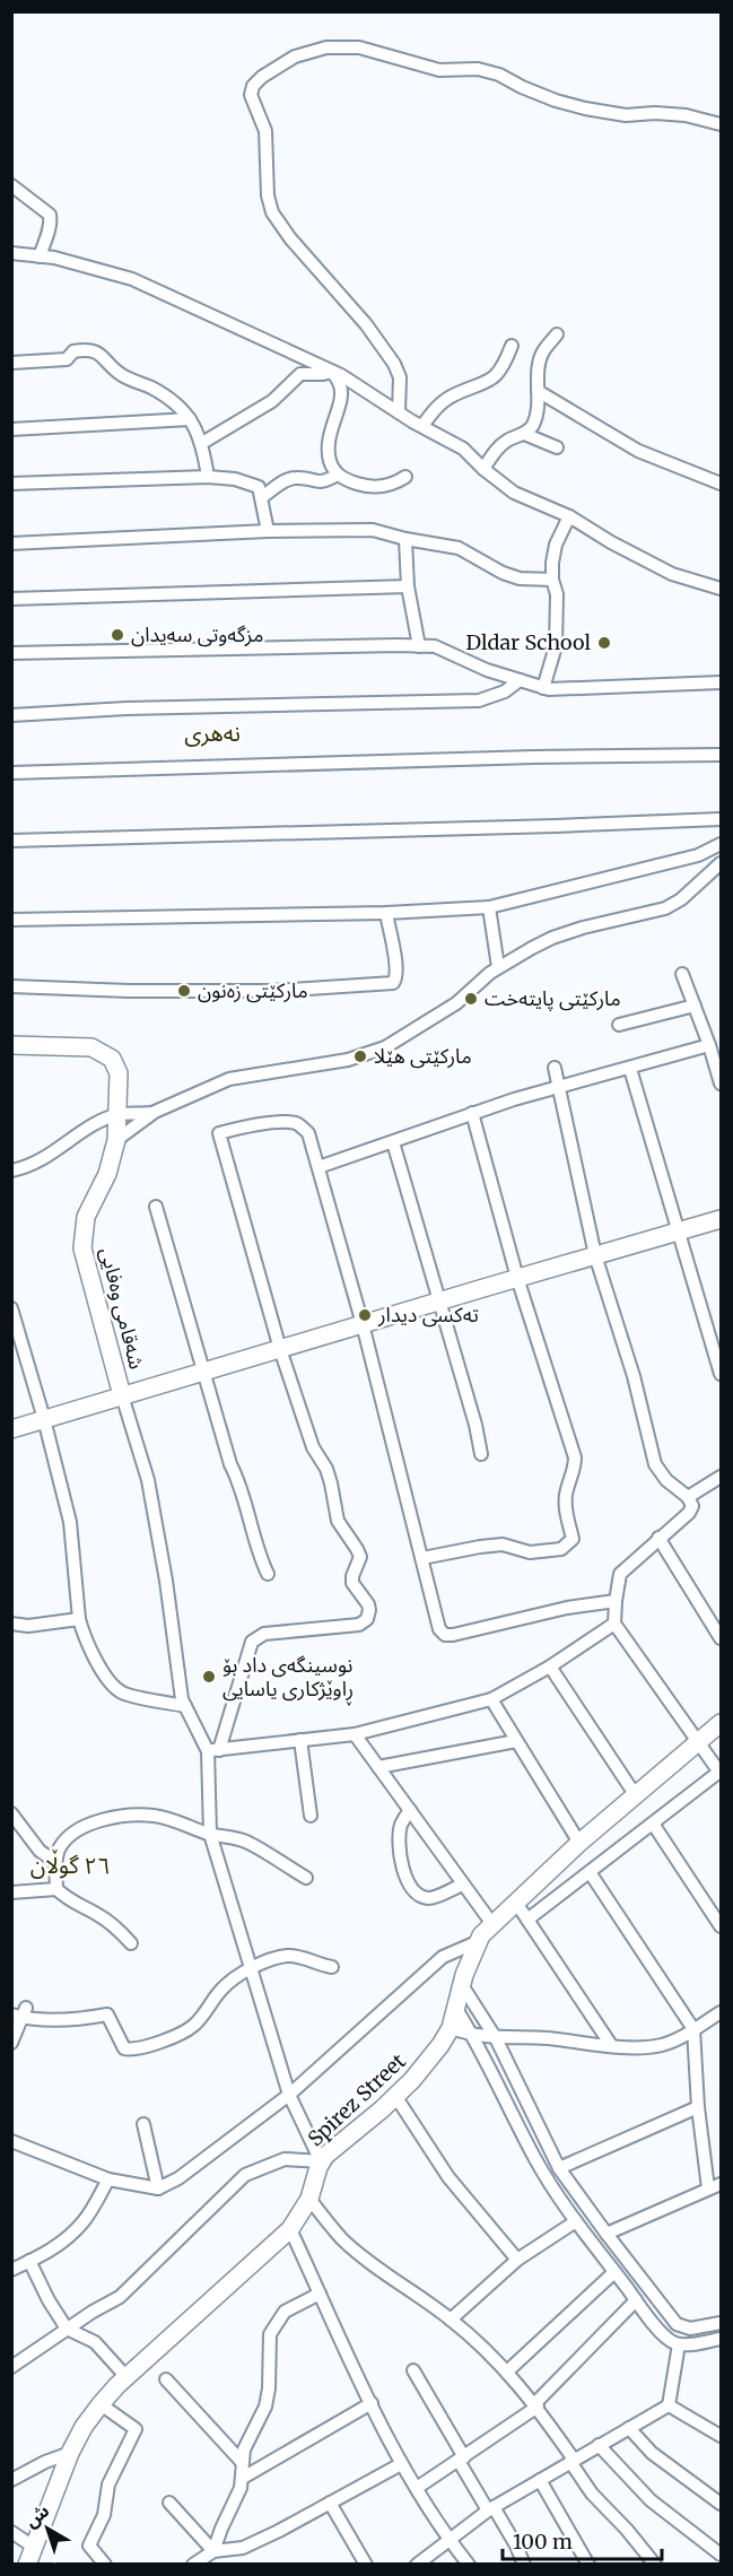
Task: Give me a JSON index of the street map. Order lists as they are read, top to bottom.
{
  "streets": {
    "street": ["شەقامی وەفایی", "Spirez Street"]
  },
  "districts": ["نەھری", "٢٦ گوڵان"],
  "places": [
    "مزگەوتی سەیدان",
    "Dldar School",
    "مارکێتی زەنون",
    "مارکێتی پایتەخت",
    "مارکێتی هێلا",
    "تەكسی دیدار",
    "نوسینگەی داد بۆ ڕاوێژكاری یاسایی"
  ],
  "scale_bar": "100 m",
  "north": "top left"
}
